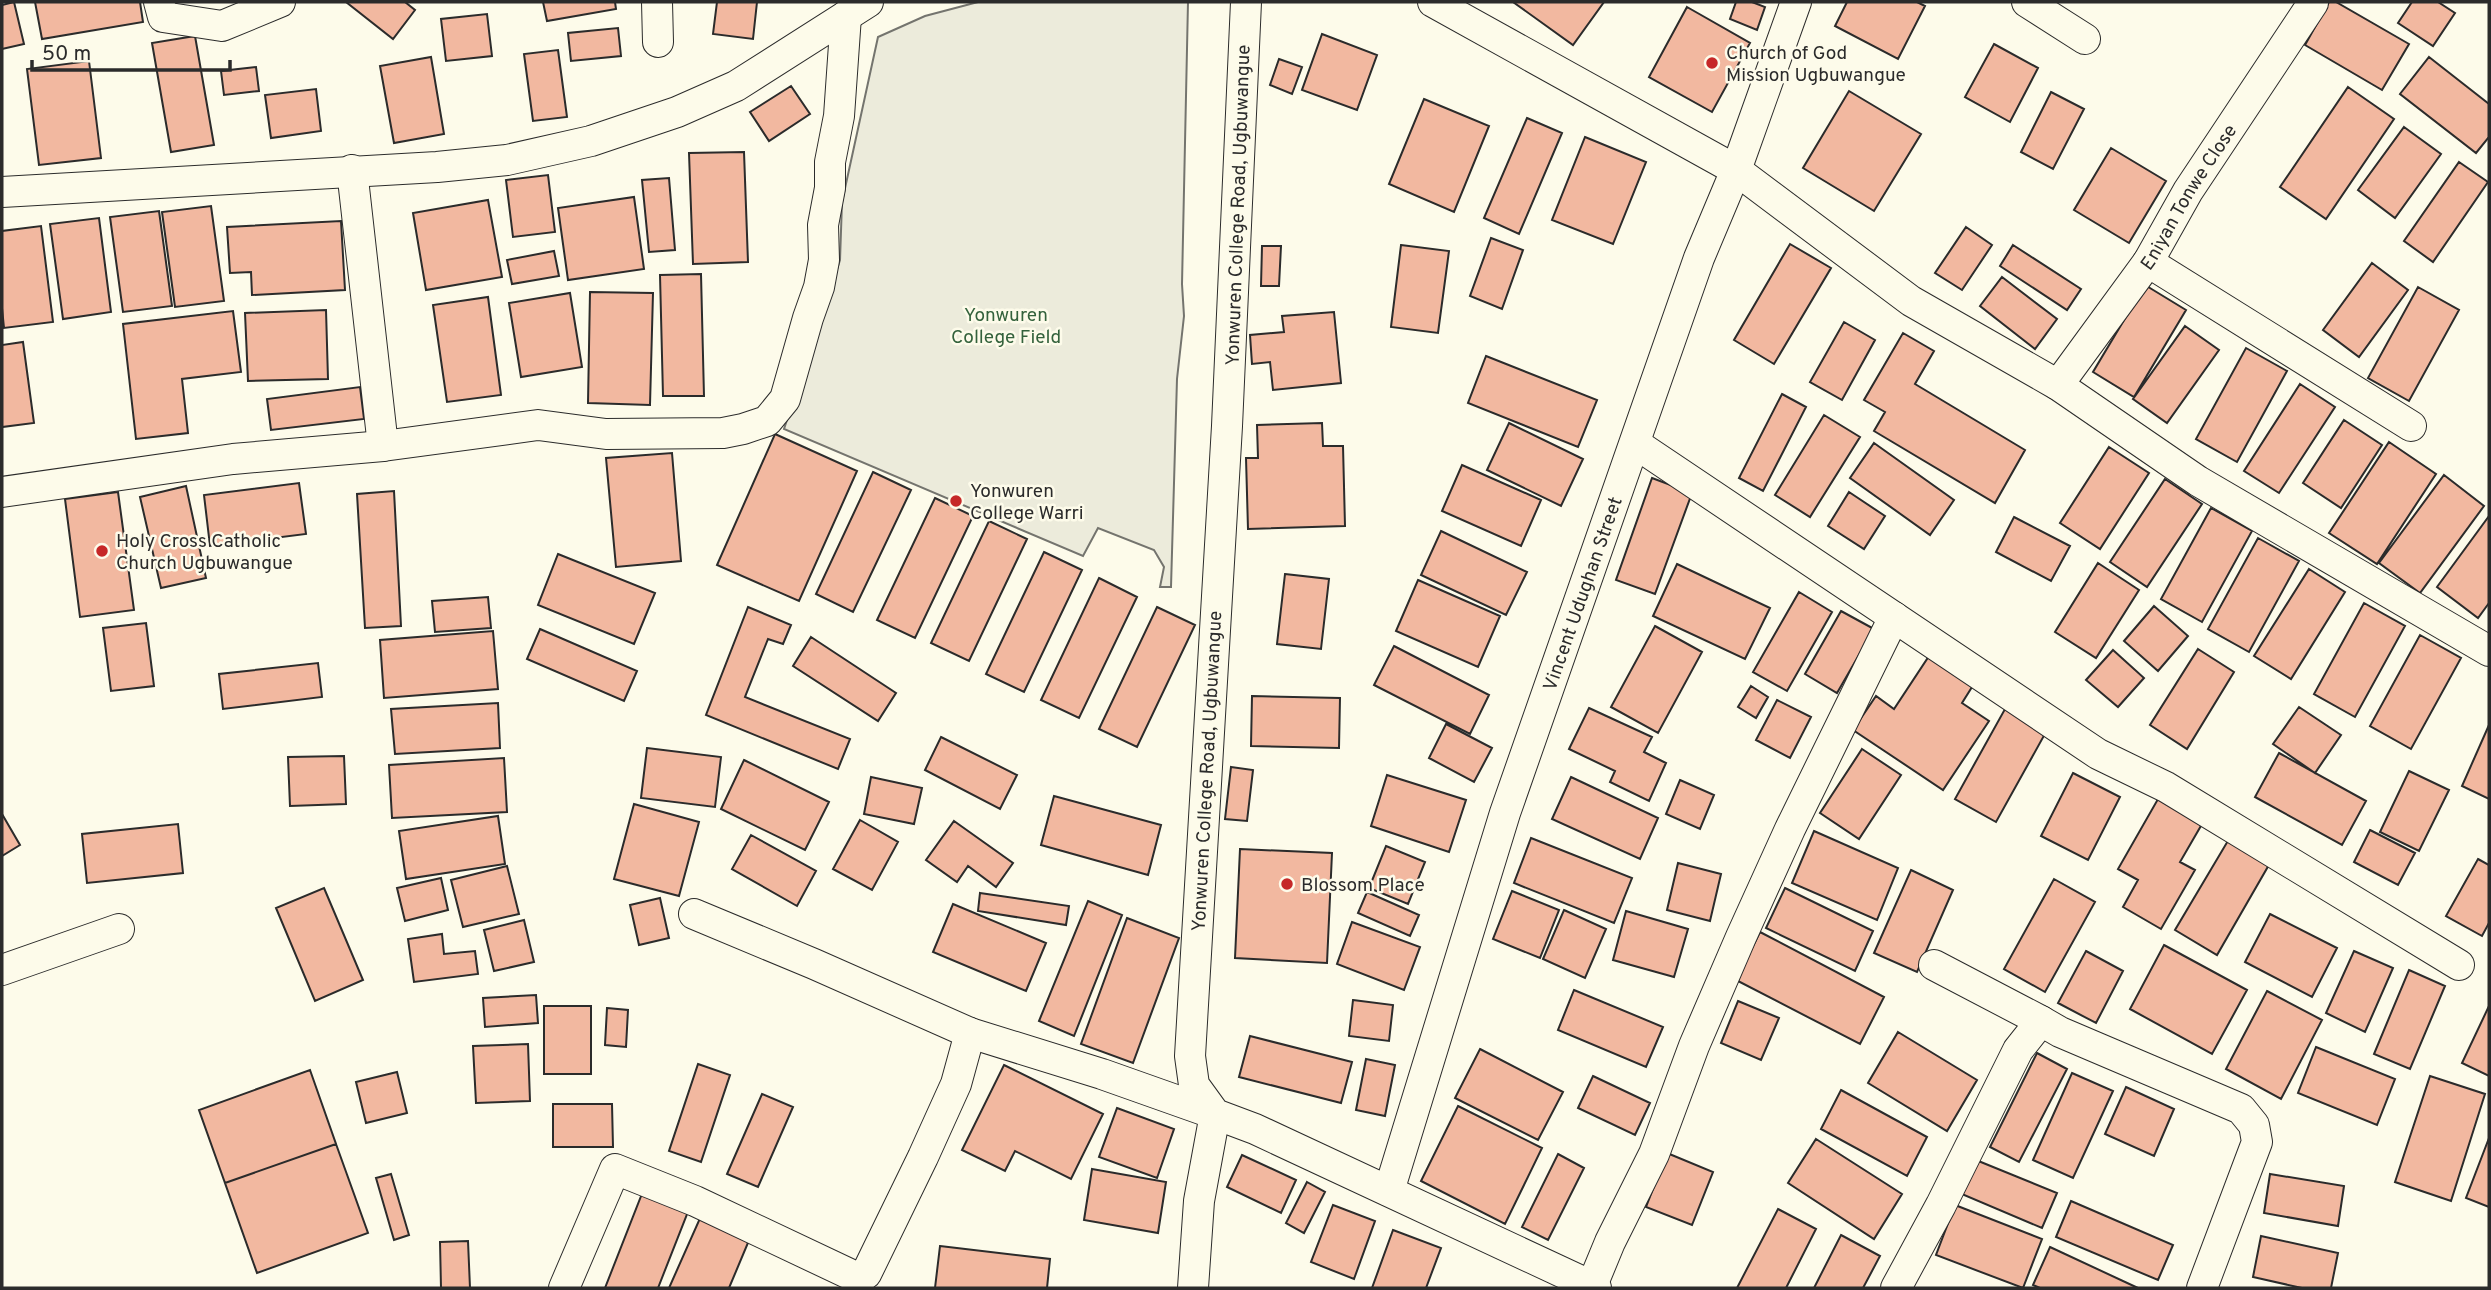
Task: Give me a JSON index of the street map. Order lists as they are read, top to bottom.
{
  "streets": {
    "street": ["Eniyan Tonwe Close", "Yonwuren College Road, Ugbuwangue", "Vincent Udughan Street"]
  },
  "parks": ["Yonwuren College Field"],
  "places": [
    "Church of God Mission Ugbuwangue",
    "Yonwuren College Warri",
    "Holy Cross Catholic Church Ugbuwangue",
    "Blossom Place"
  ],
  "scale_bar": "50 m"
}
